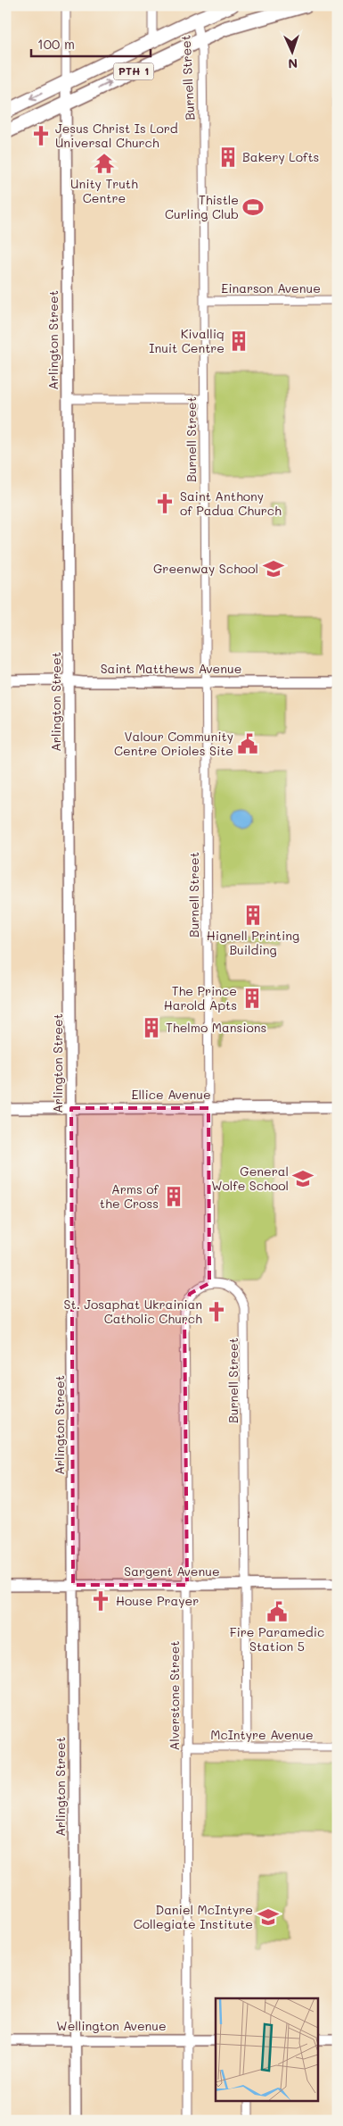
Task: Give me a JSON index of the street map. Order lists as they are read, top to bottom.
{
  "streets": {
    "highway": ["PTH 1"],
    "main road": [
      "Arlington Street",
      "Saint Matthews Avenue",
      "Ellice Avenue",
      "Sargent Avenue",
      "Wellington Avenue"
    ],
    "street": [
      "Burnell Street",
      "Einarson Avenue",
      "Alverstone Street",
      "McIntyre Avenue"
    ]
  },
  "crossings": [
    ["PTH 1", "Burnell Street"],
    ["PTH 1", "Arlington Street"],
    ["Burnell Street", "Einarson Avenue"],
    ["Burnell Street", "Saint Matthews Avenue"],
    ["Burnell Street", "Ellice Avenue"],
    ["Burnell Street", "Sargent Avenue"],
    ["Burnell Street", "Alverstone Street"],
    ["Burnell Street", "McIntyre Avenue"],
    ["Arlington Street", "Saint Matthews Avenue"],
    ["Arlington Street", "Ellice Avenue"],
    ["Arlington Street", "Sargent Avenue"],
    ["Arlington Street", "Wellington Avenue"],
    ["Sargent Avenue", "Alverstone Street"],
    ["Alverstone Street", "McIntyre Avenue"],
    ["Alverstone Street", "Wellington Avenue"]
  ],
  "places": {
    "church": [
      "Jesus Christ Is Lord Universal Church",
      "Saint Anthony of Padua Church",
      "St. Josaphat Ukrainian Catholic Church",
      "House Prayer"
    ],
    "building": [
      "Bakery Lofts",
      "Kivalliq Inuit Centre",
      "Hignell Printing Building",
      "The Prince Harold Apts",
      "Thelmo Mansions",
      "Arms of the Cross"
    ],
    "temple": ["Unity Truth Centre"],
    "sports": ["Thistle Curling Club"],
    "school or university": ["Greenway School", "General Wolfe School", "Daniel McIntyre Collegiate Institute"],
    "public building": ["Valour Community Centre Orioles Site", "Fire Paramedic Station 5"]
  },
  "scale_bar": "100 m",
  "north": "bottom"
}
